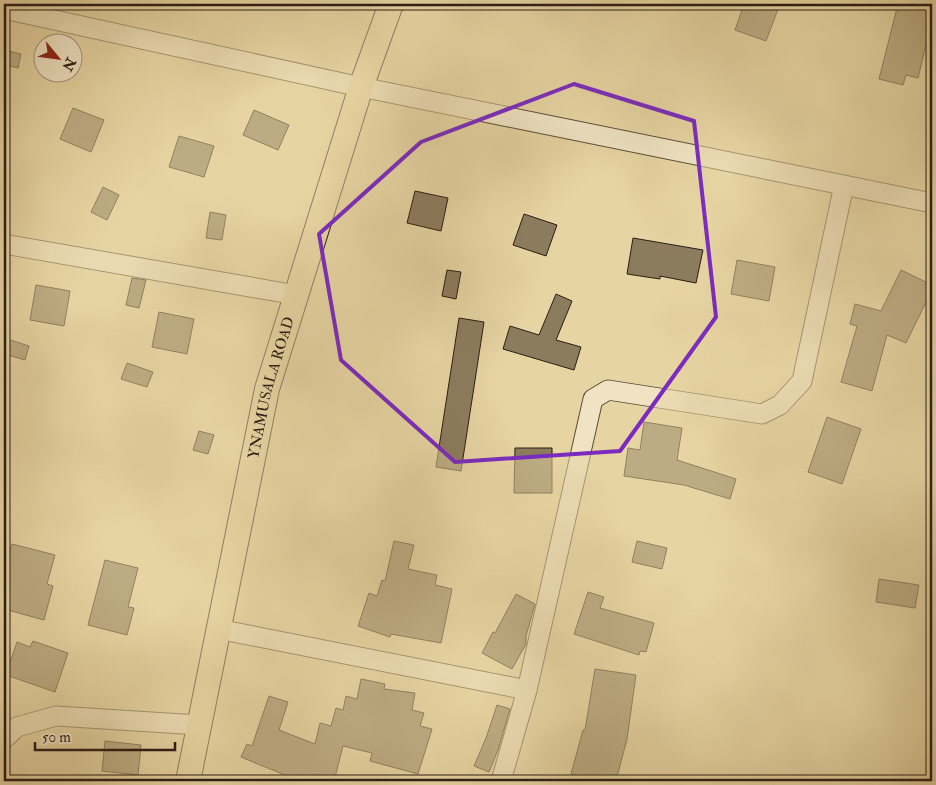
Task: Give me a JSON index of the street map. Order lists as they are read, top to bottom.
{
  "streets": {
    "main road": ["YNAMUSALA ROAD"]
  },
  "scale_bar": "50 m",
  "north": "bottom right"
}
